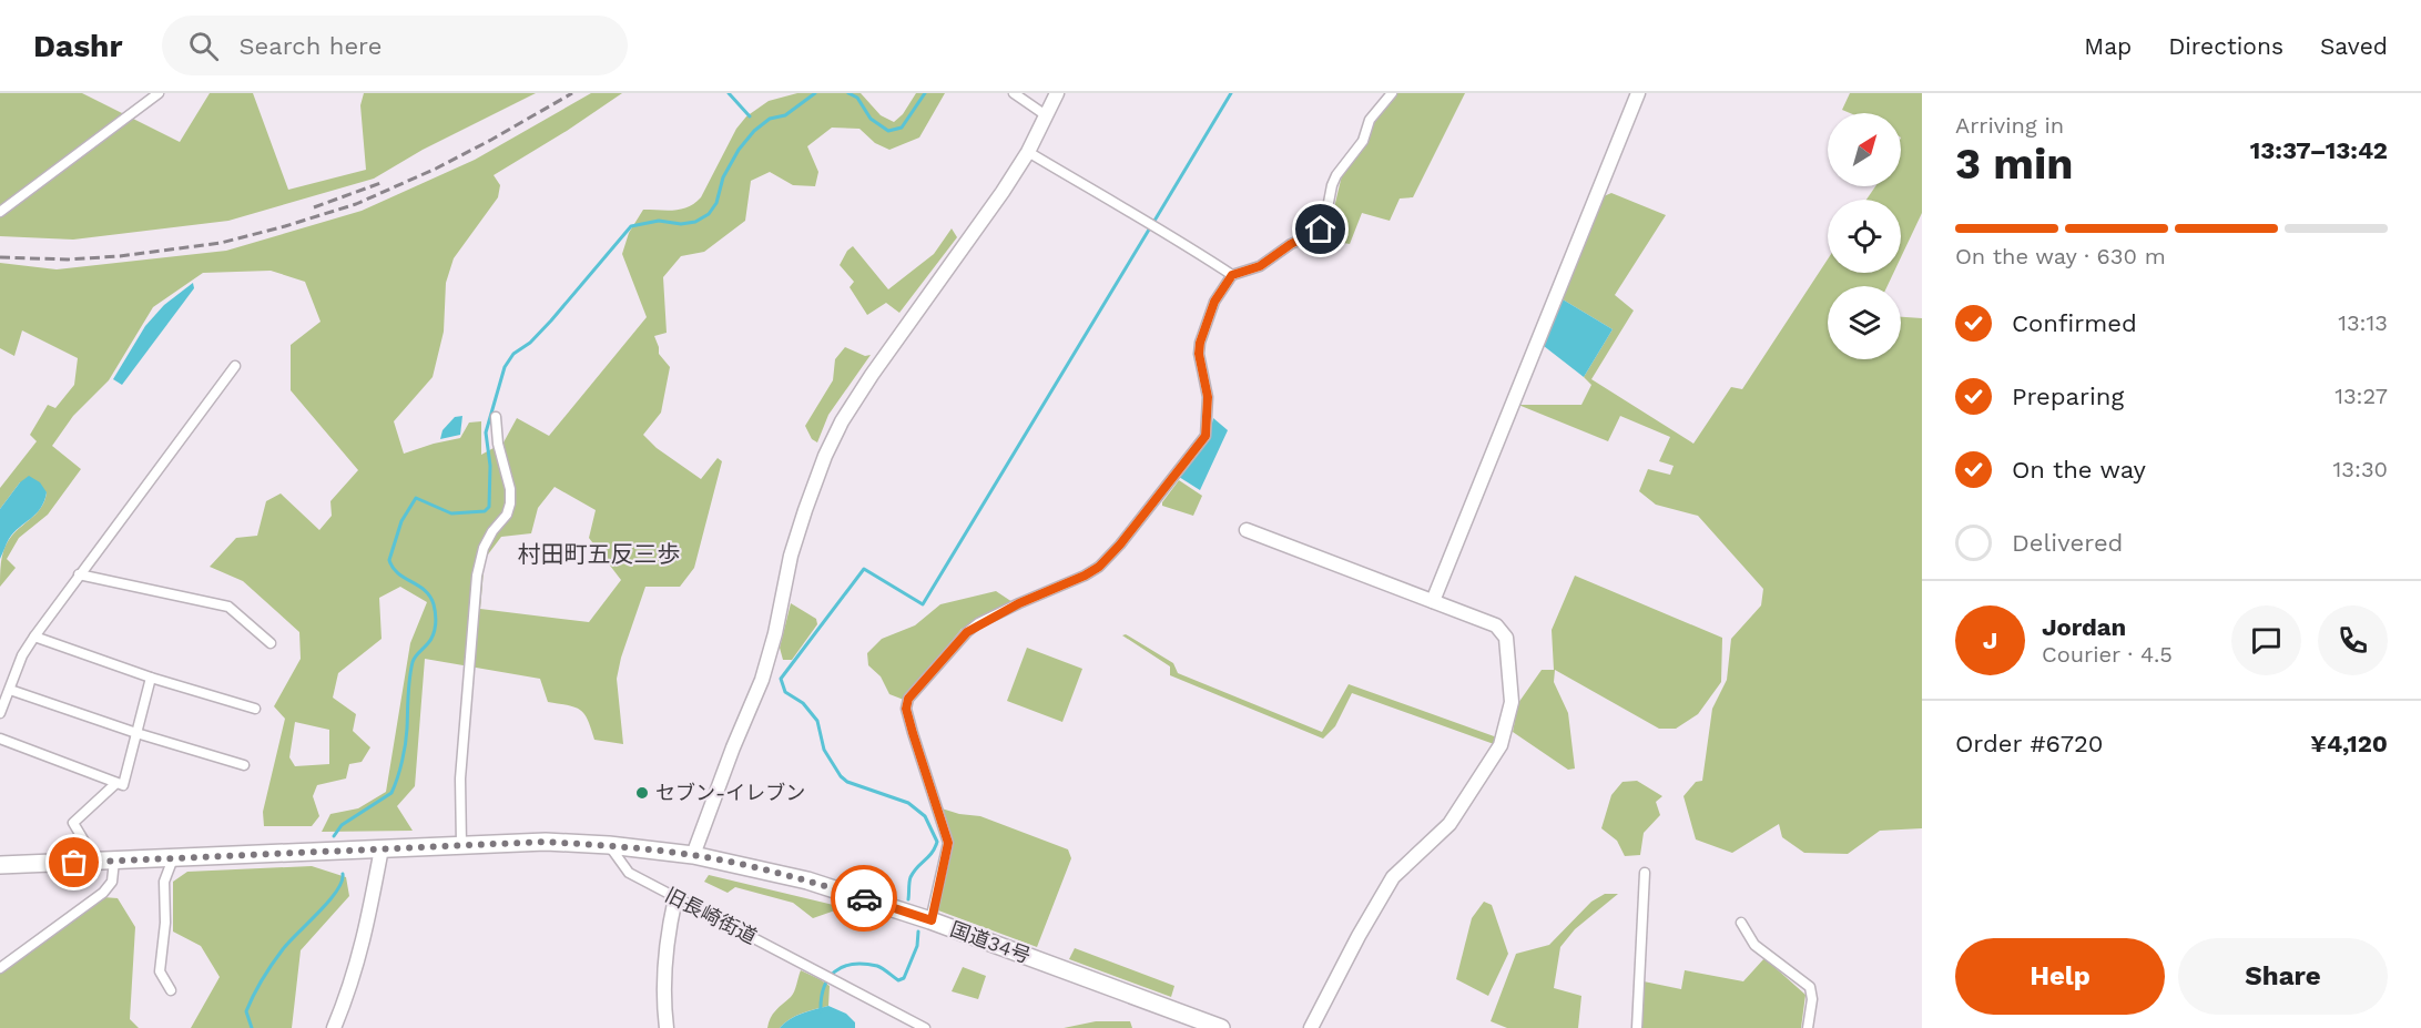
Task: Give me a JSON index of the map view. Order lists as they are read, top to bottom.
{
  "streets": {
    "highway": ["国道34号"],
    "street": ["旧長崎街道"]
  },
  "crossings": [
    ["旧長崎街道", "国道34号"]
  ],
  "districts": ["村田町五反三歩"],
  "places": ["セブン-イレブン"],
  "north": "top right",
  "page": {
    "header": "Dashr",
    "search": "Search here",
    "nav": ["Map", "Directions", "Saved"],
    "heading": ["3 min", "Arriving in", "13:37–13:42"],
    "panel": [
      "Jordan",
      "Courier · 4.5",
      "Order #6720",
      "¥4,120"
    ],
    "bar": "On the way · 630 m",
    "list": [
      ["Confirmed", "13:13"],
      ["Preparing", "13:27"],
      ["On the way", "13:30"],
      "Delivered"
    ],
    "round": "J",
    "buttons": ["Help", "Share"]
  }
}
